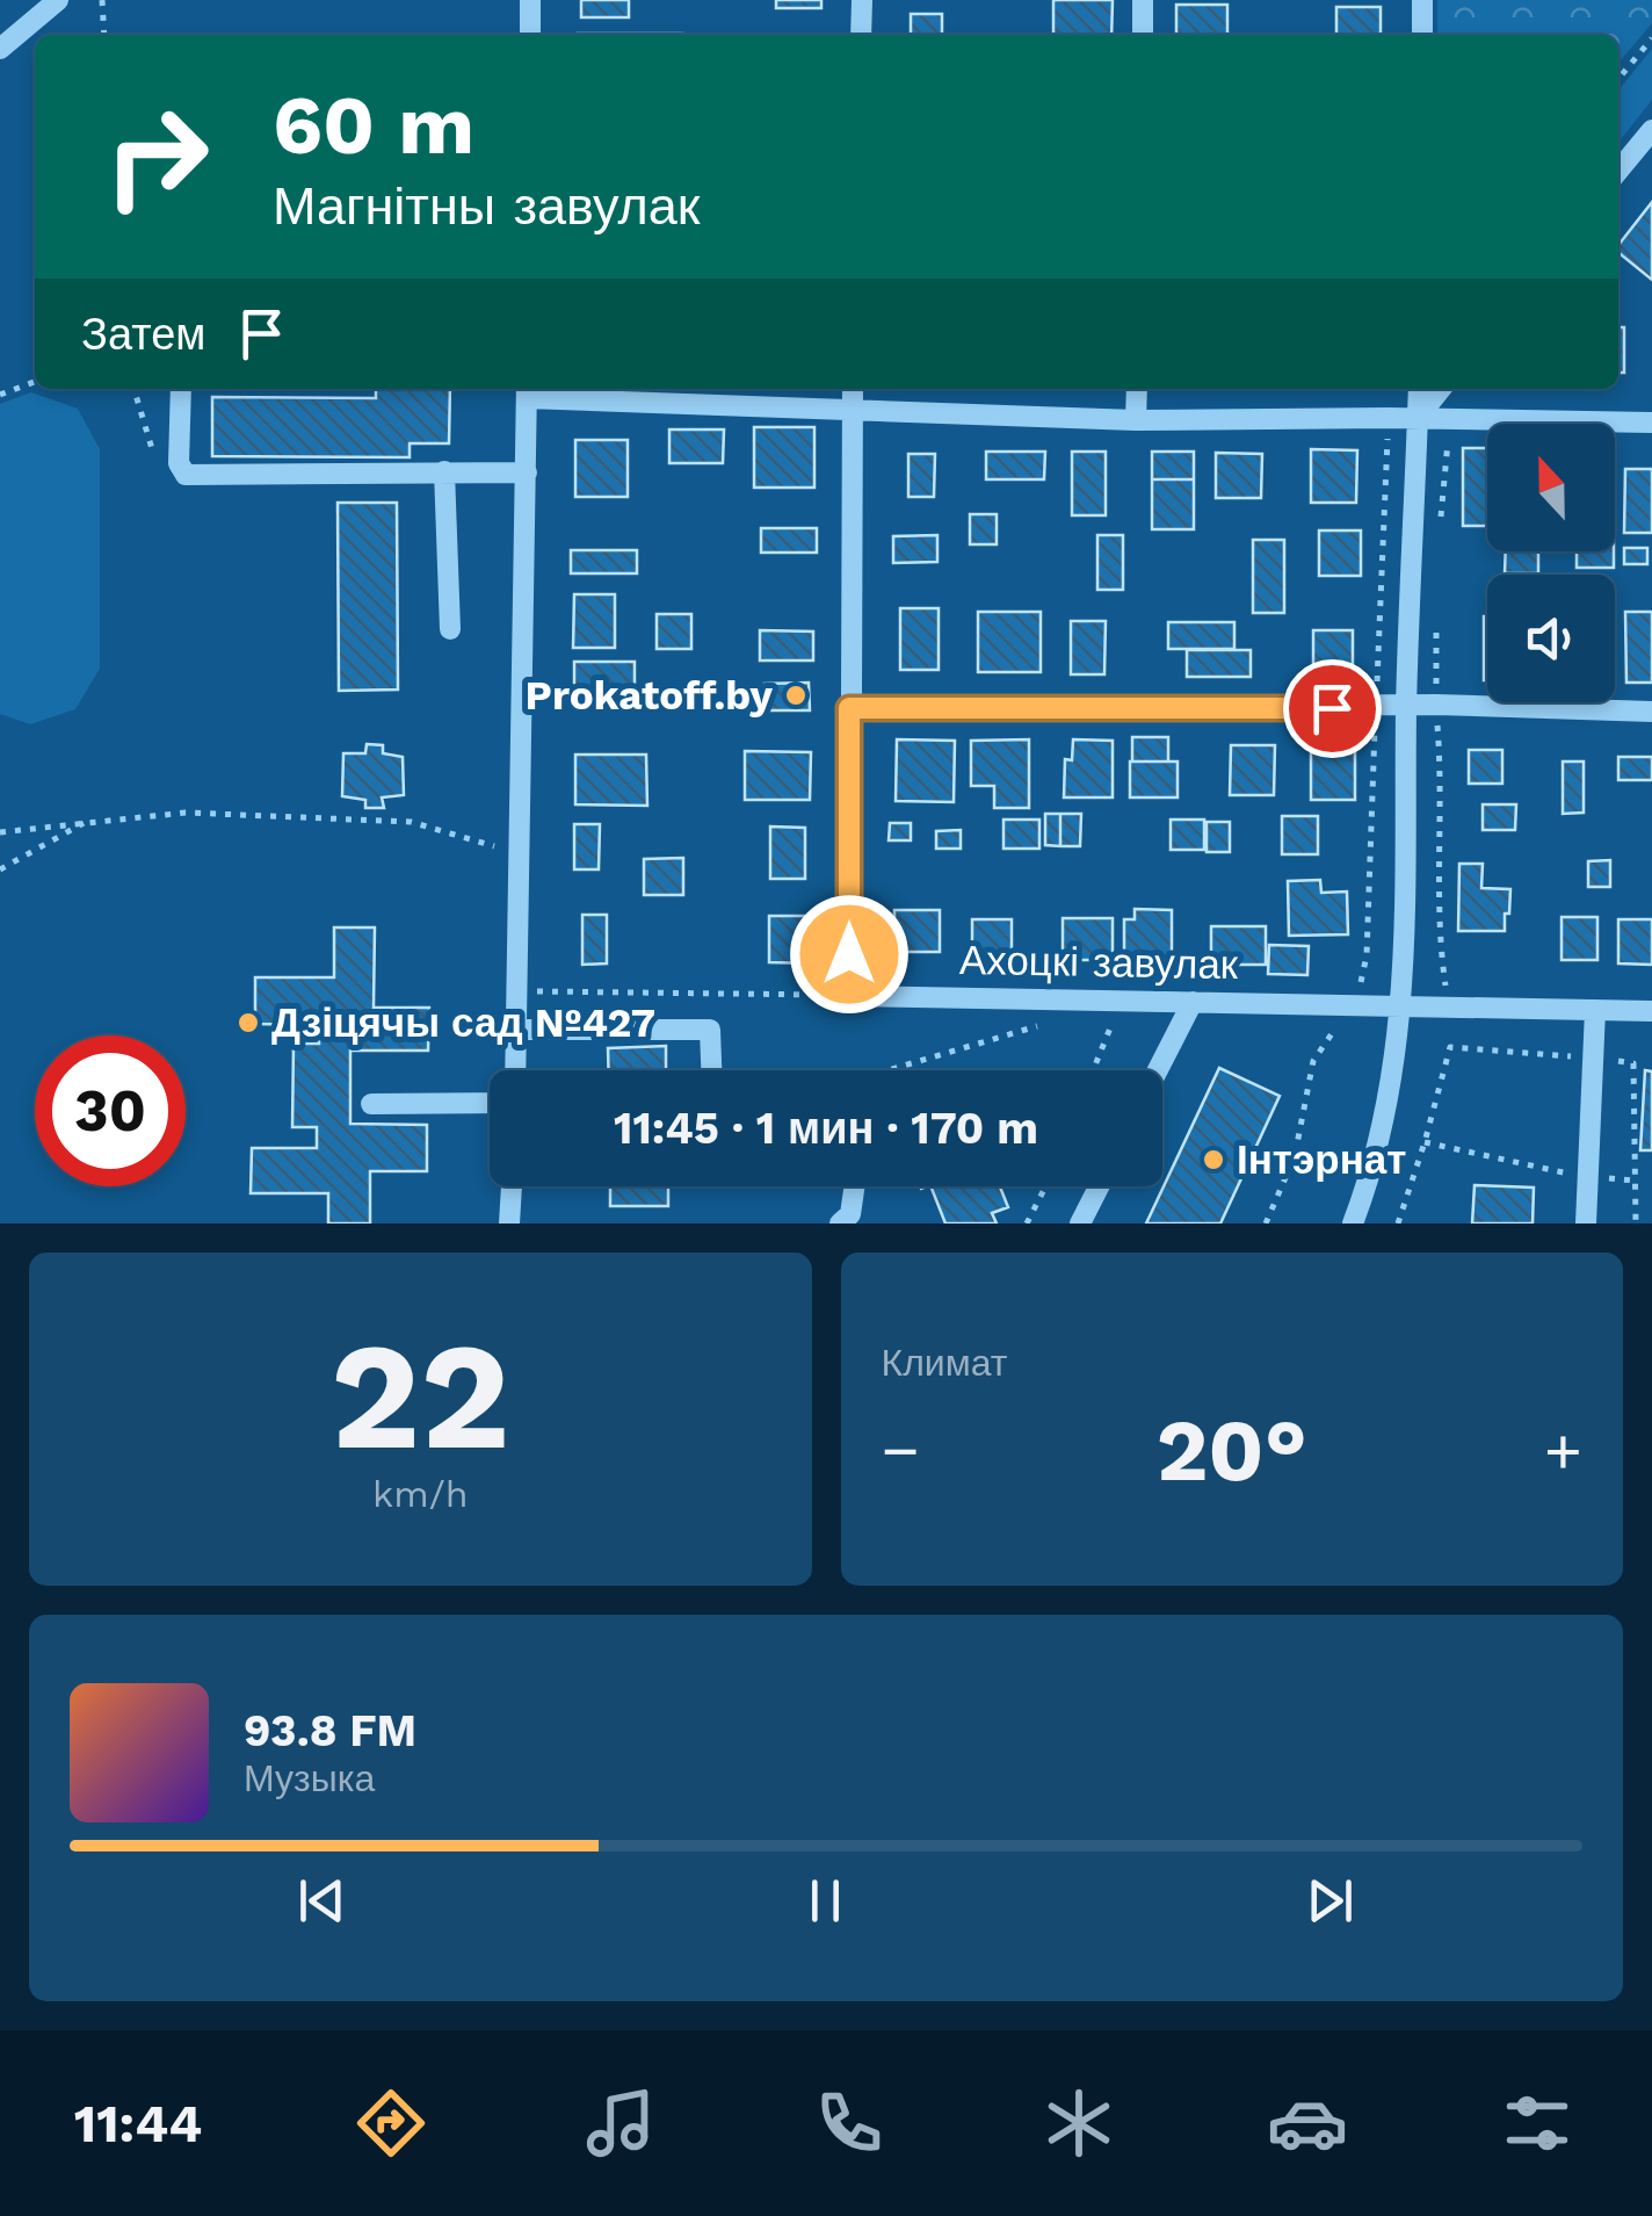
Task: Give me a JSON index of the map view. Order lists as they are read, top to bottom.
{
  "streets": {
    "street": ["Ахоцкі завулак"]
  },
  "places": ["Prokatoff.by", "Дзіцячы сад №427", "Інтэрнат"],
  "north": "top",
  "page": {
    "turn": ["60 m", "Магнітны завулак"],
    "then": "Затем",
    "limit": "30",
    "trip": "11:45 · 1 мин · 170 m",
    "tile": [
      ["22", "km/h"],
      "Климат"
    ],
    "heat": ["−", "20°", "+"],
    "song": ["93.8 FM", "Музыка"],
    "tabs": "11:44"
  }
}
